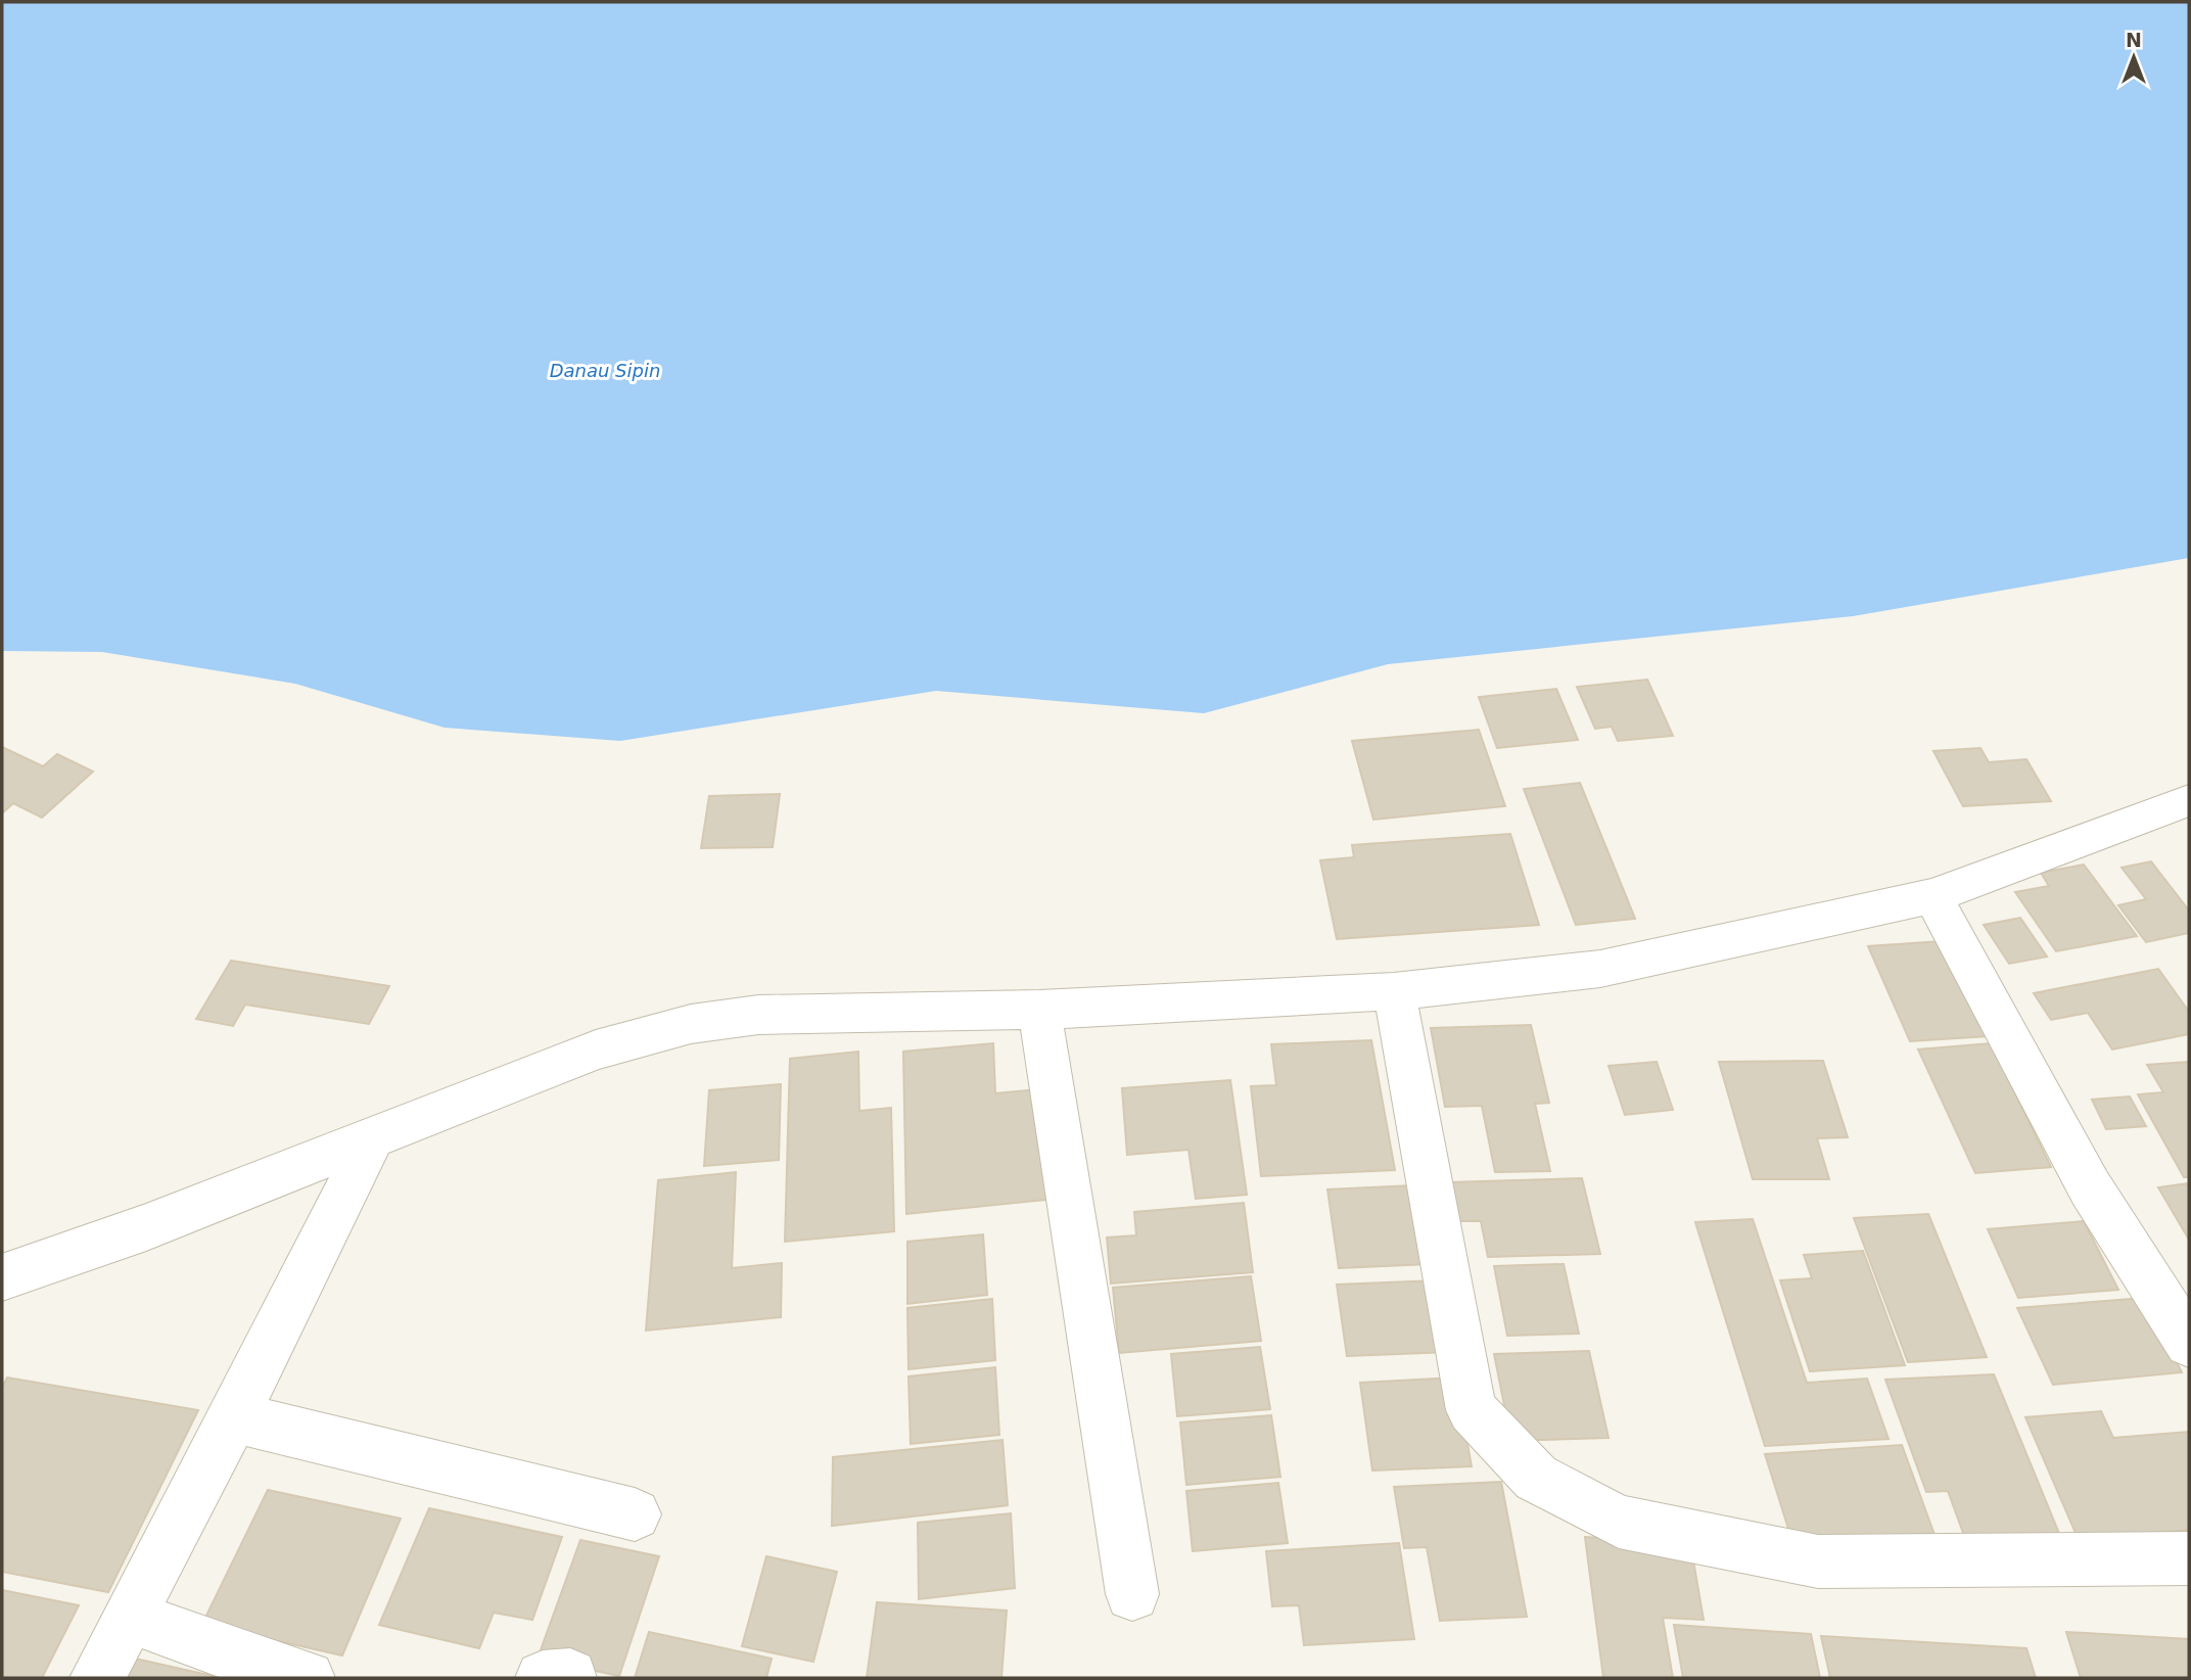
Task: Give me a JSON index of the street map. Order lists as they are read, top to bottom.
{
  "water": ["Danau Sipin"],
  "north": "top"
}
